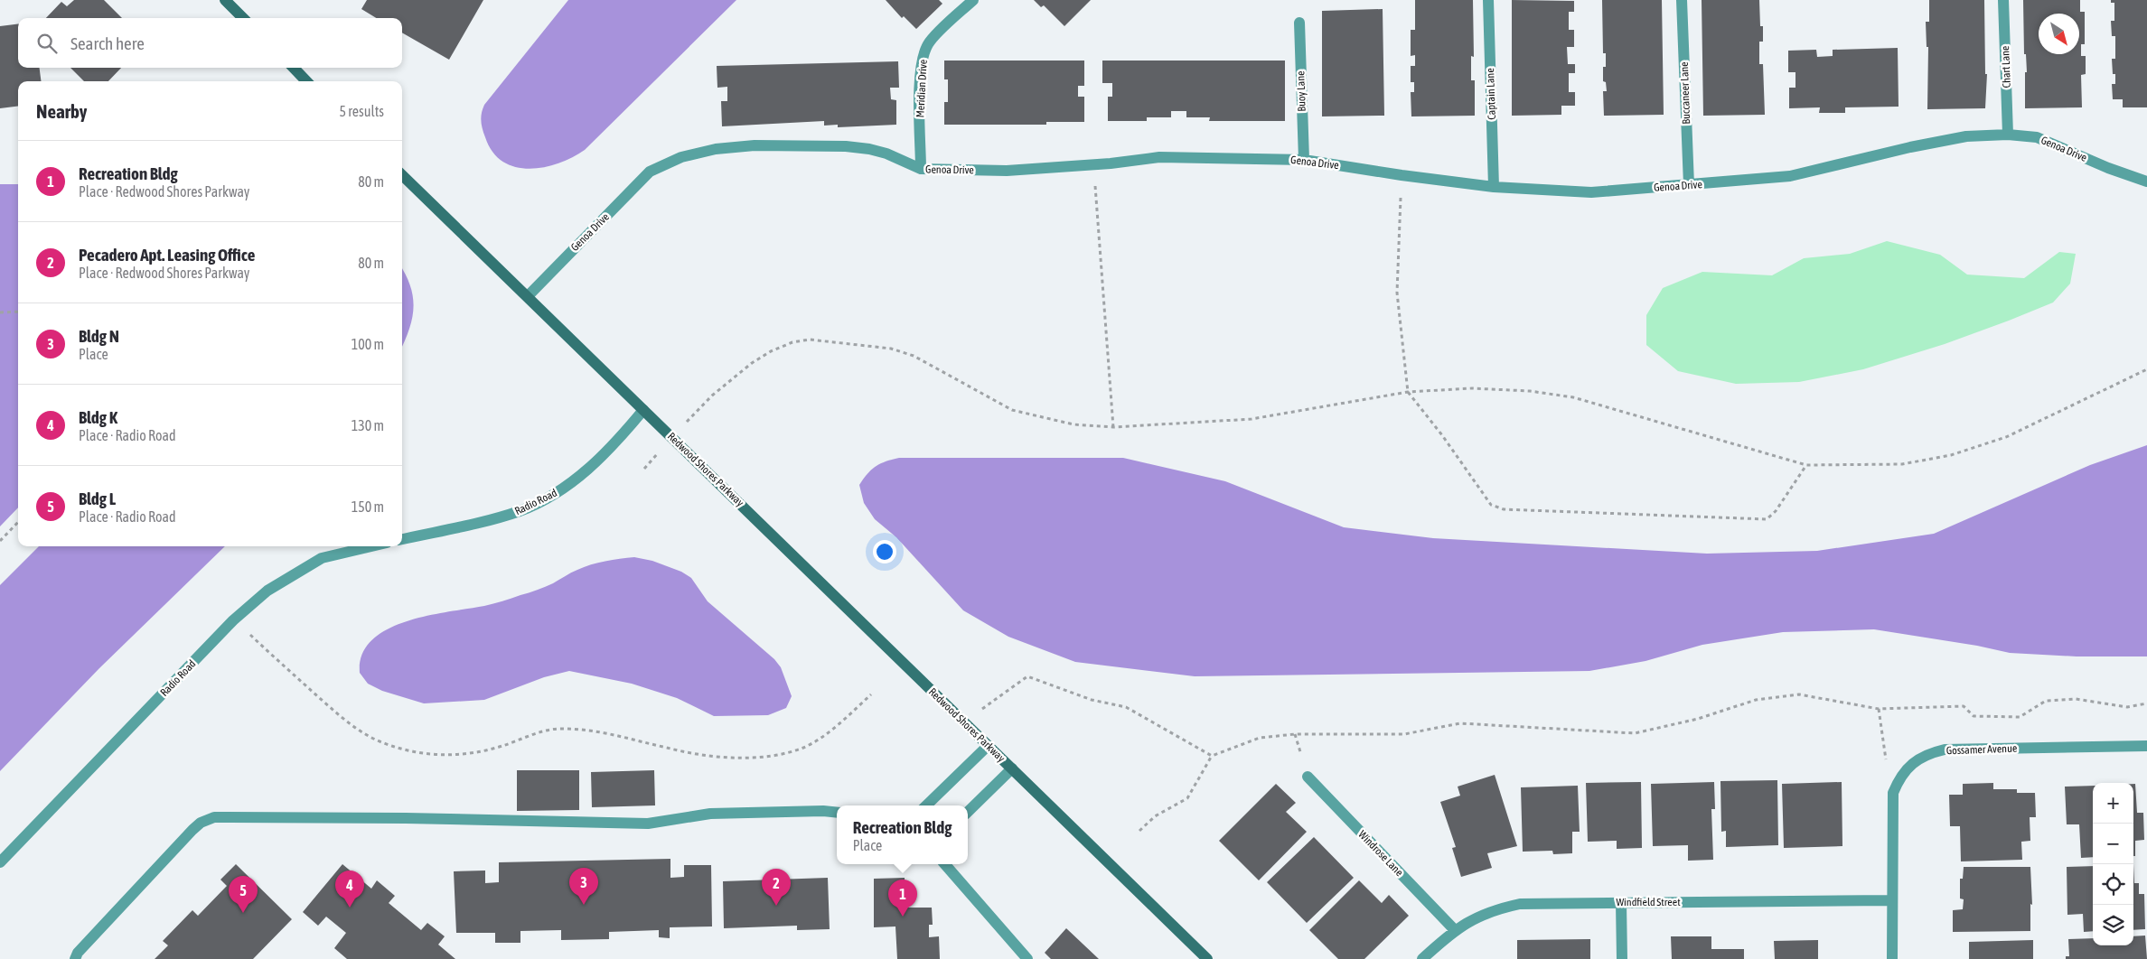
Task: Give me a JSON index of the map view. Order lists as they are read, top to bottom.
{
  "streets": {
    "street": [
      "Chart Lane",
      "Meridian Drive",
      "Buoy Lane",
      "Buccaneer Lane",
      "Captain Lane",
      "Genoa Drive",
      "Redwood Shores Parkway",
      "Radio Road",
      "Gossamer Avenue",
      "Windrose Lane",
      "Windfield Street"
    ]
  },
  "crossings": [
    ["Chart Lane", "Genoa Drive"],
    ["Meridian Drive", "Genoa Drive"],
    ["Buoy Lane", "Genoa Drive"],
    ["Buccaneer Lane", "Genoa Drive"],
    ["Captain Lane", "Genoa Drive"],
    ["Genoa Drive", "Redwood Shores Parkway"],
    ["Redwood Shores Parkway", "Radio Road"],
    ["Gossamer Avenue", "Windfield Street"],
    ["Windrose Lane", "Windfield Street"]
  ],
  "north": "bottom right",
  "page": {
    "search": "Search here",
    "heading": ["Nearby", "5 results"],
    "list": [
      {
        "mark": "1",
        "name": "Recreation Bldg",
        "note": "Place · Redwood Shores Parkway",
        "value": "80 m"
      },
      {
        "mark": "2",
        "name": "Pecadero Apt. Leasing Office",
        "note": "Place · Redwood Shores Parkway",
        "value": "80 m"
      },
      {
        "mark": "3",
        "name": "Bldg N",
        "note": "Place",
        "value": "100 m"
      },
      {
        "mark": "4",
        "name": "Bldg K",
        "note": "Place · Radio Road",
        "value": "130 m"
      },
      {
        "mark": "5",
        "name": "Bldg L",
        "note": "Place · Radio Road",
        "value": "150 m"
      }
    ],
    "map_buttons": ["+", "−"],
    "popup": ["Recreation Bldg", "Place"],
    "pins": [
      "3",
      "2",
      "4",
      "5",
      "1"
    ]
  }
}
